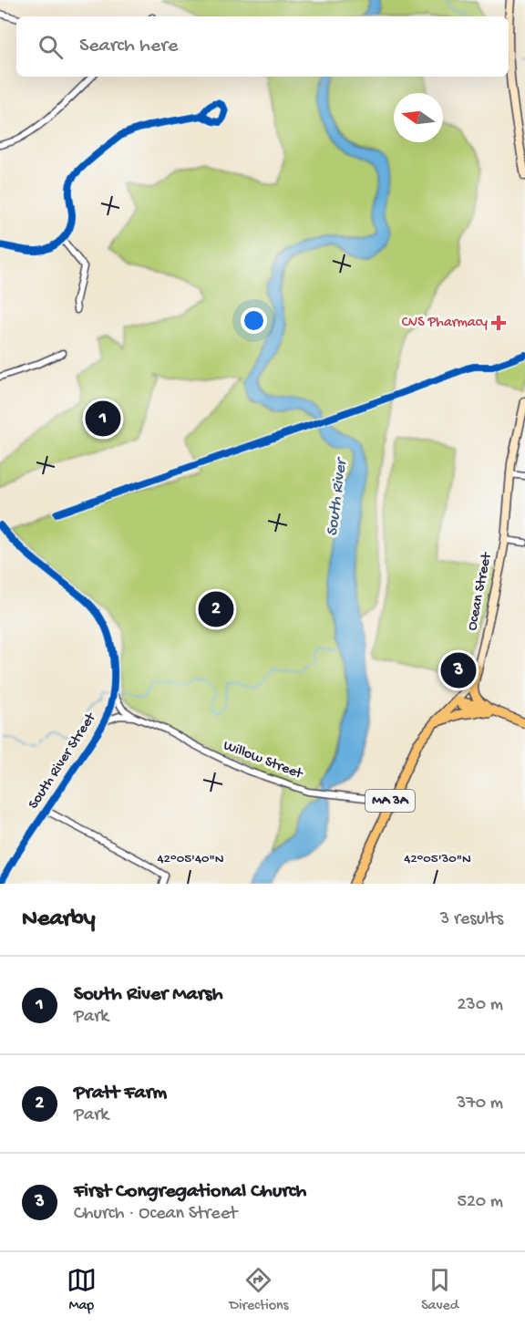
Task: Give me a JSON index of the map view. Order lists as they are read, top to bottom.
{
  "streets": {
    "main road": ["Ocean Street", "MA 3A"],
    "street": ["Willow Street", "South River Street"]
  },
  "crossings": [
    ["Ocean Street", "Willow Street"],
    ["Willow Street", "South River Street"]
  ],
  "water": ["South River"],
  "places": {
    "health": ["CVS Pharmacy"]
  },
  "north": "left",
  "page": {
    "search": "Search here",
    "pins": ["1", "2", "3"],
    "heading": ["Nearby", "3 results"],
    "list": [
      {
        "mark": "1",
        "name": "South River Marsh",
        "note": "Park",
        "value": "230 m"
      },
      {
        "mark": "2",
        "name": "Pratt Farm",
        "note": "Park",
        "value": "370 m"
      },
      {
        "mark": "3",
        "name": "First Congregational Church",
        "note": "Church · Ocean Street",
        "value": "520 m"
      }
    ],
    "nav": ["Map", "Directions", "Saved"]
  },
  "coordinates": ["42°05'40\"N", "42°05'30\"N"]
}
